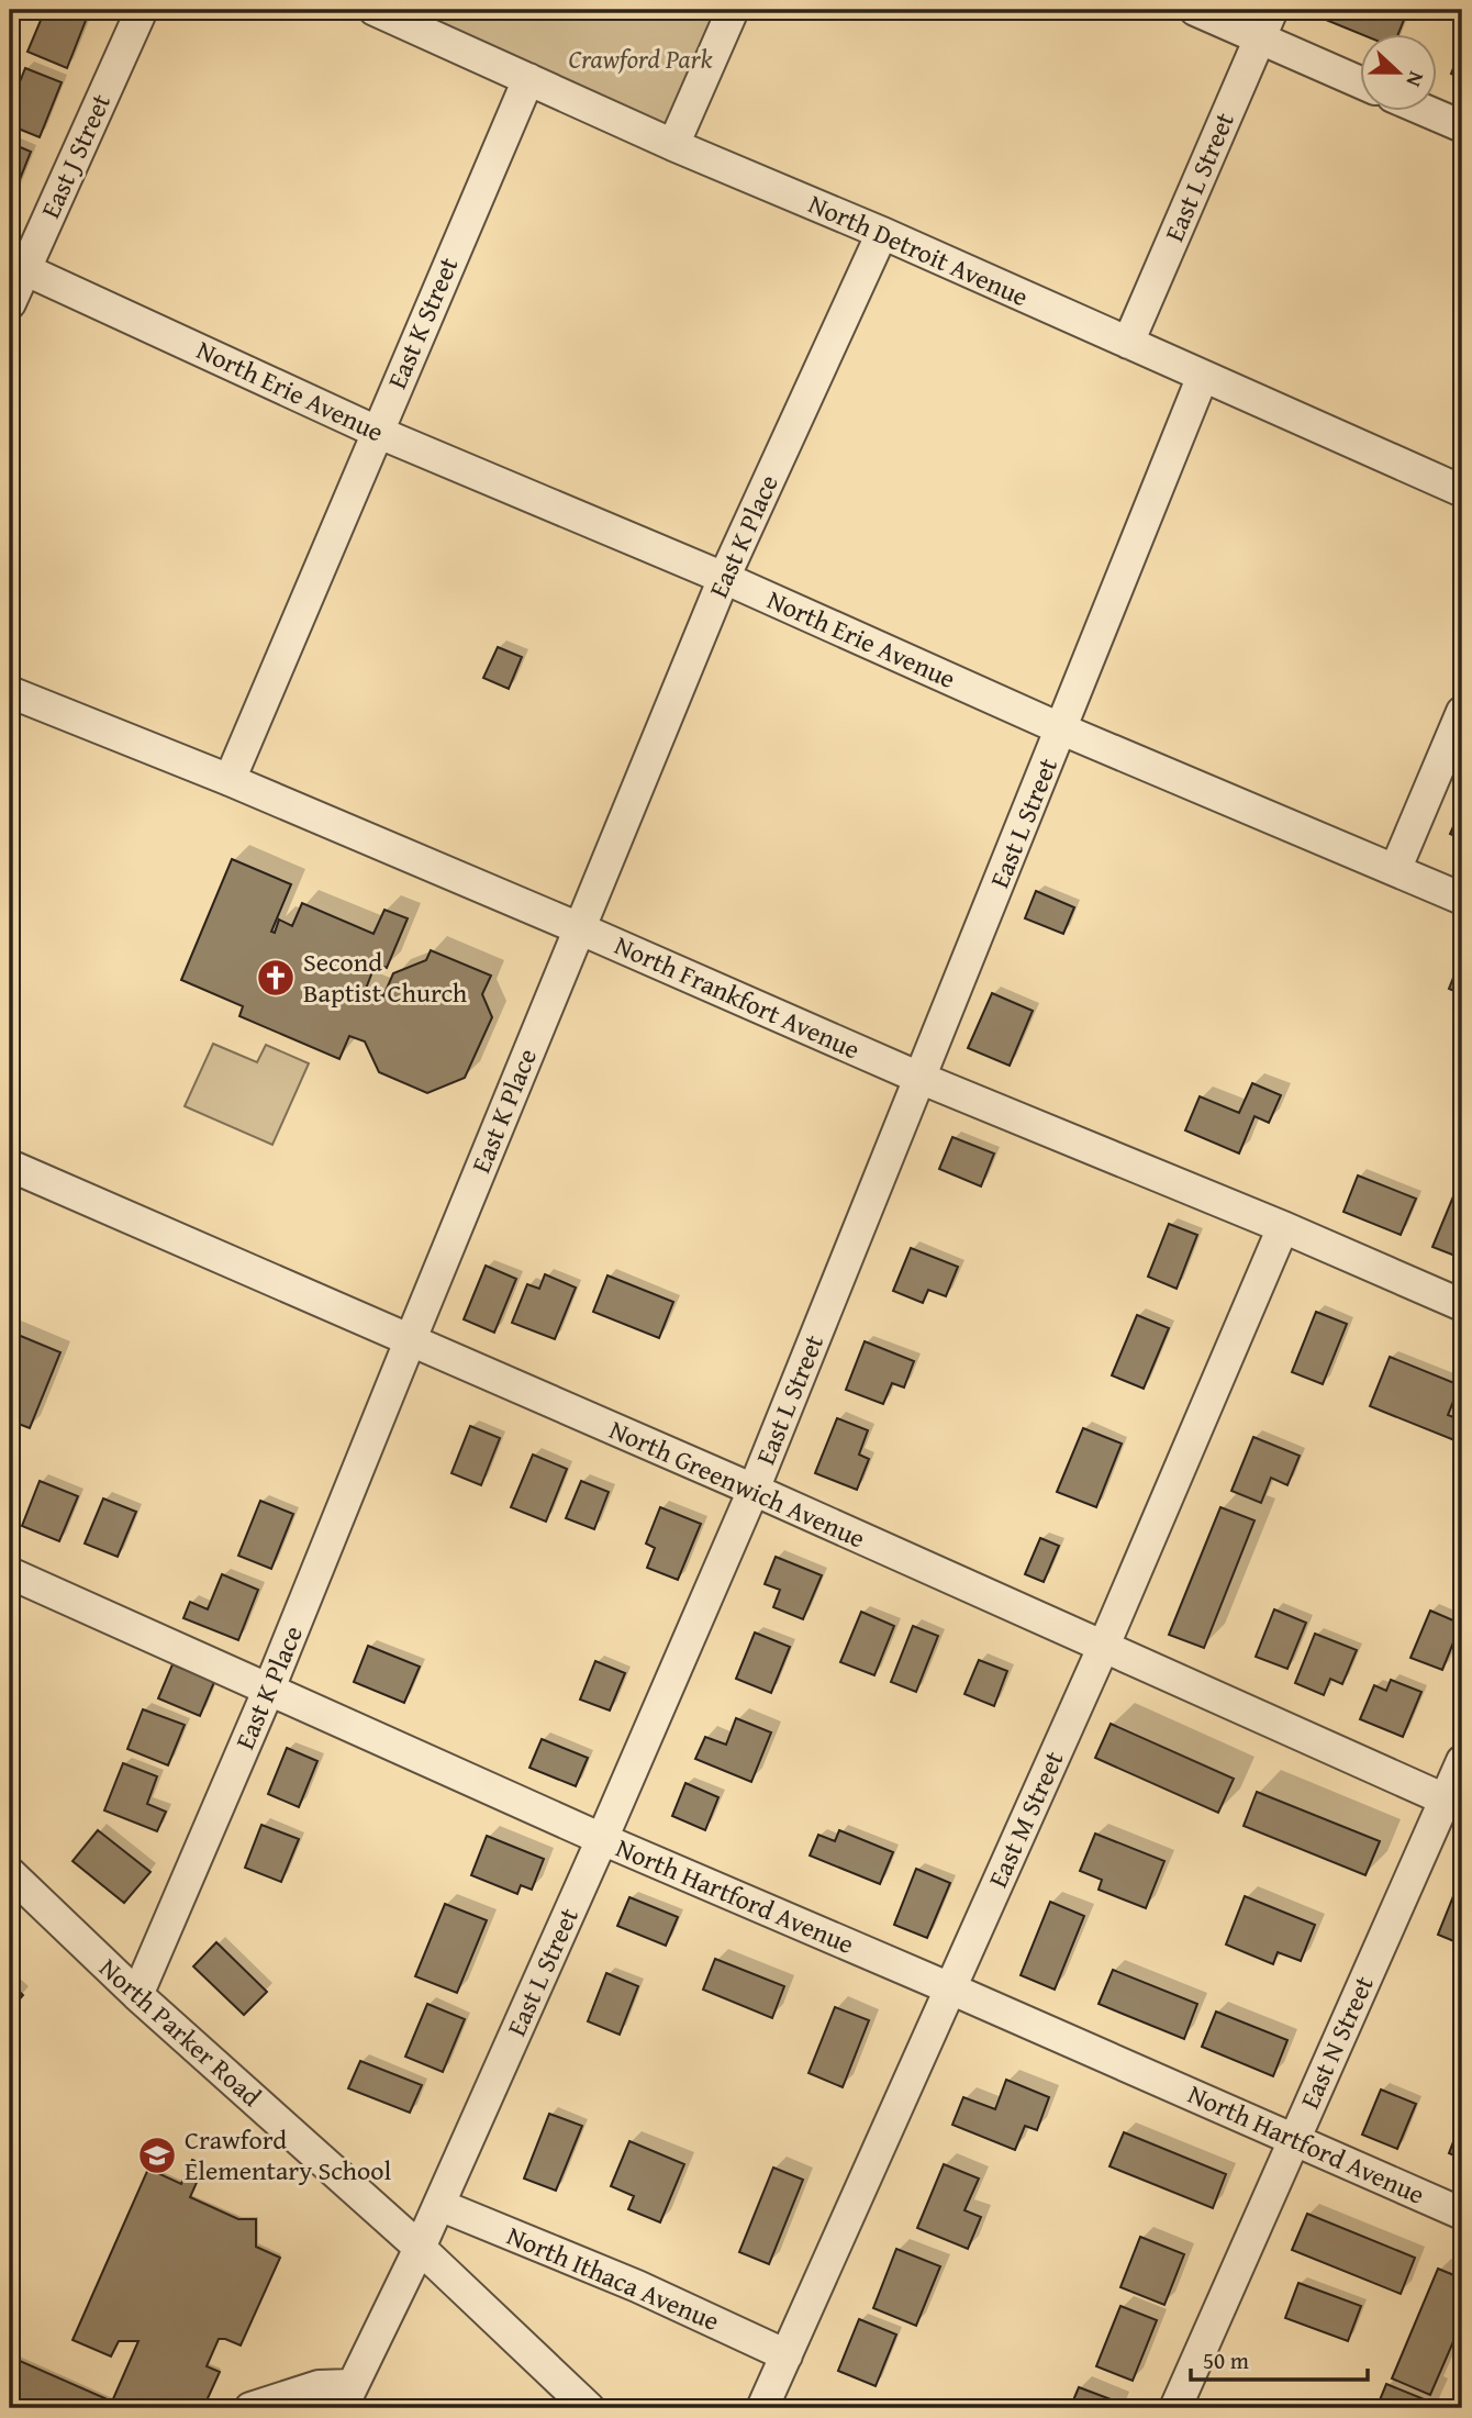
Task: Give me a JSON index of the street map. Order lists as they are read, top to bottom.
{
  "streets": {
    "street": [
      "East J Street",
      "East L Street",
      "North Detroit Avenue",
      "East K Street",
      "North Erie Avenue",
      "East K Place",
      "North Frankfort Avenue",
      "North Greenwich Avenue",
      "East M Street",
      "North Hartford Avenue",
      "North Parker Road",
      "East N Street",
      "North Ithaca Avenue"
    ]
  },
  "crossings": [
    ["East J Street", "North Erie Avenue"],
    ["East L Street", "North Detroit Avenue"],
    ["East L Street", "North Erie Avenue"],
    ["East L Street", "North Frankfort Avenue"],
    ["East L Street", "North Greenwich Avenue"],
    ["East L Street", "North Hartford Avenue"],
    ["East L Street", "North Parker Road"],
    ["East L Street", "North Ithaca Avenue"],
    ["North Detroit Avenue", "East K Street"],
    ["North Detroit Avenue", "East K Place"],
    ["East K Street", "North Erie Avenue"],
    ["East K Street", "North Frankfort Avenue"],
    ["North Erie Avenue", "East K Place"],
    ["East K Place", "North Frankfort Avenue"],
    ["East K Place", "North Greenwich Avenue"],
    ["East K Place", "North Hartford Avenue"],
    ["East K Place", "North Parker Road"],
    ["North Frankfort Avenue", "East M Street"],
    ["North Greenwich Avenue", "East M Street"],
    ["North Greenwich Avenue", "East N Street"],
    ["East M Street", "North Hartford Avenue"],
    ["East M Street", "North Ithaca Avenue"],
    ["North Hartford Avenue", "East N Street"]
  ],
  "parks": ["Crawford Park"],
  "places": {
    "church": ["Second Baptist Church"],
    "school or university": ["Crawford Elementary School"]
  },
  "scale_bar": "50 m",
  "north": "right"
}
